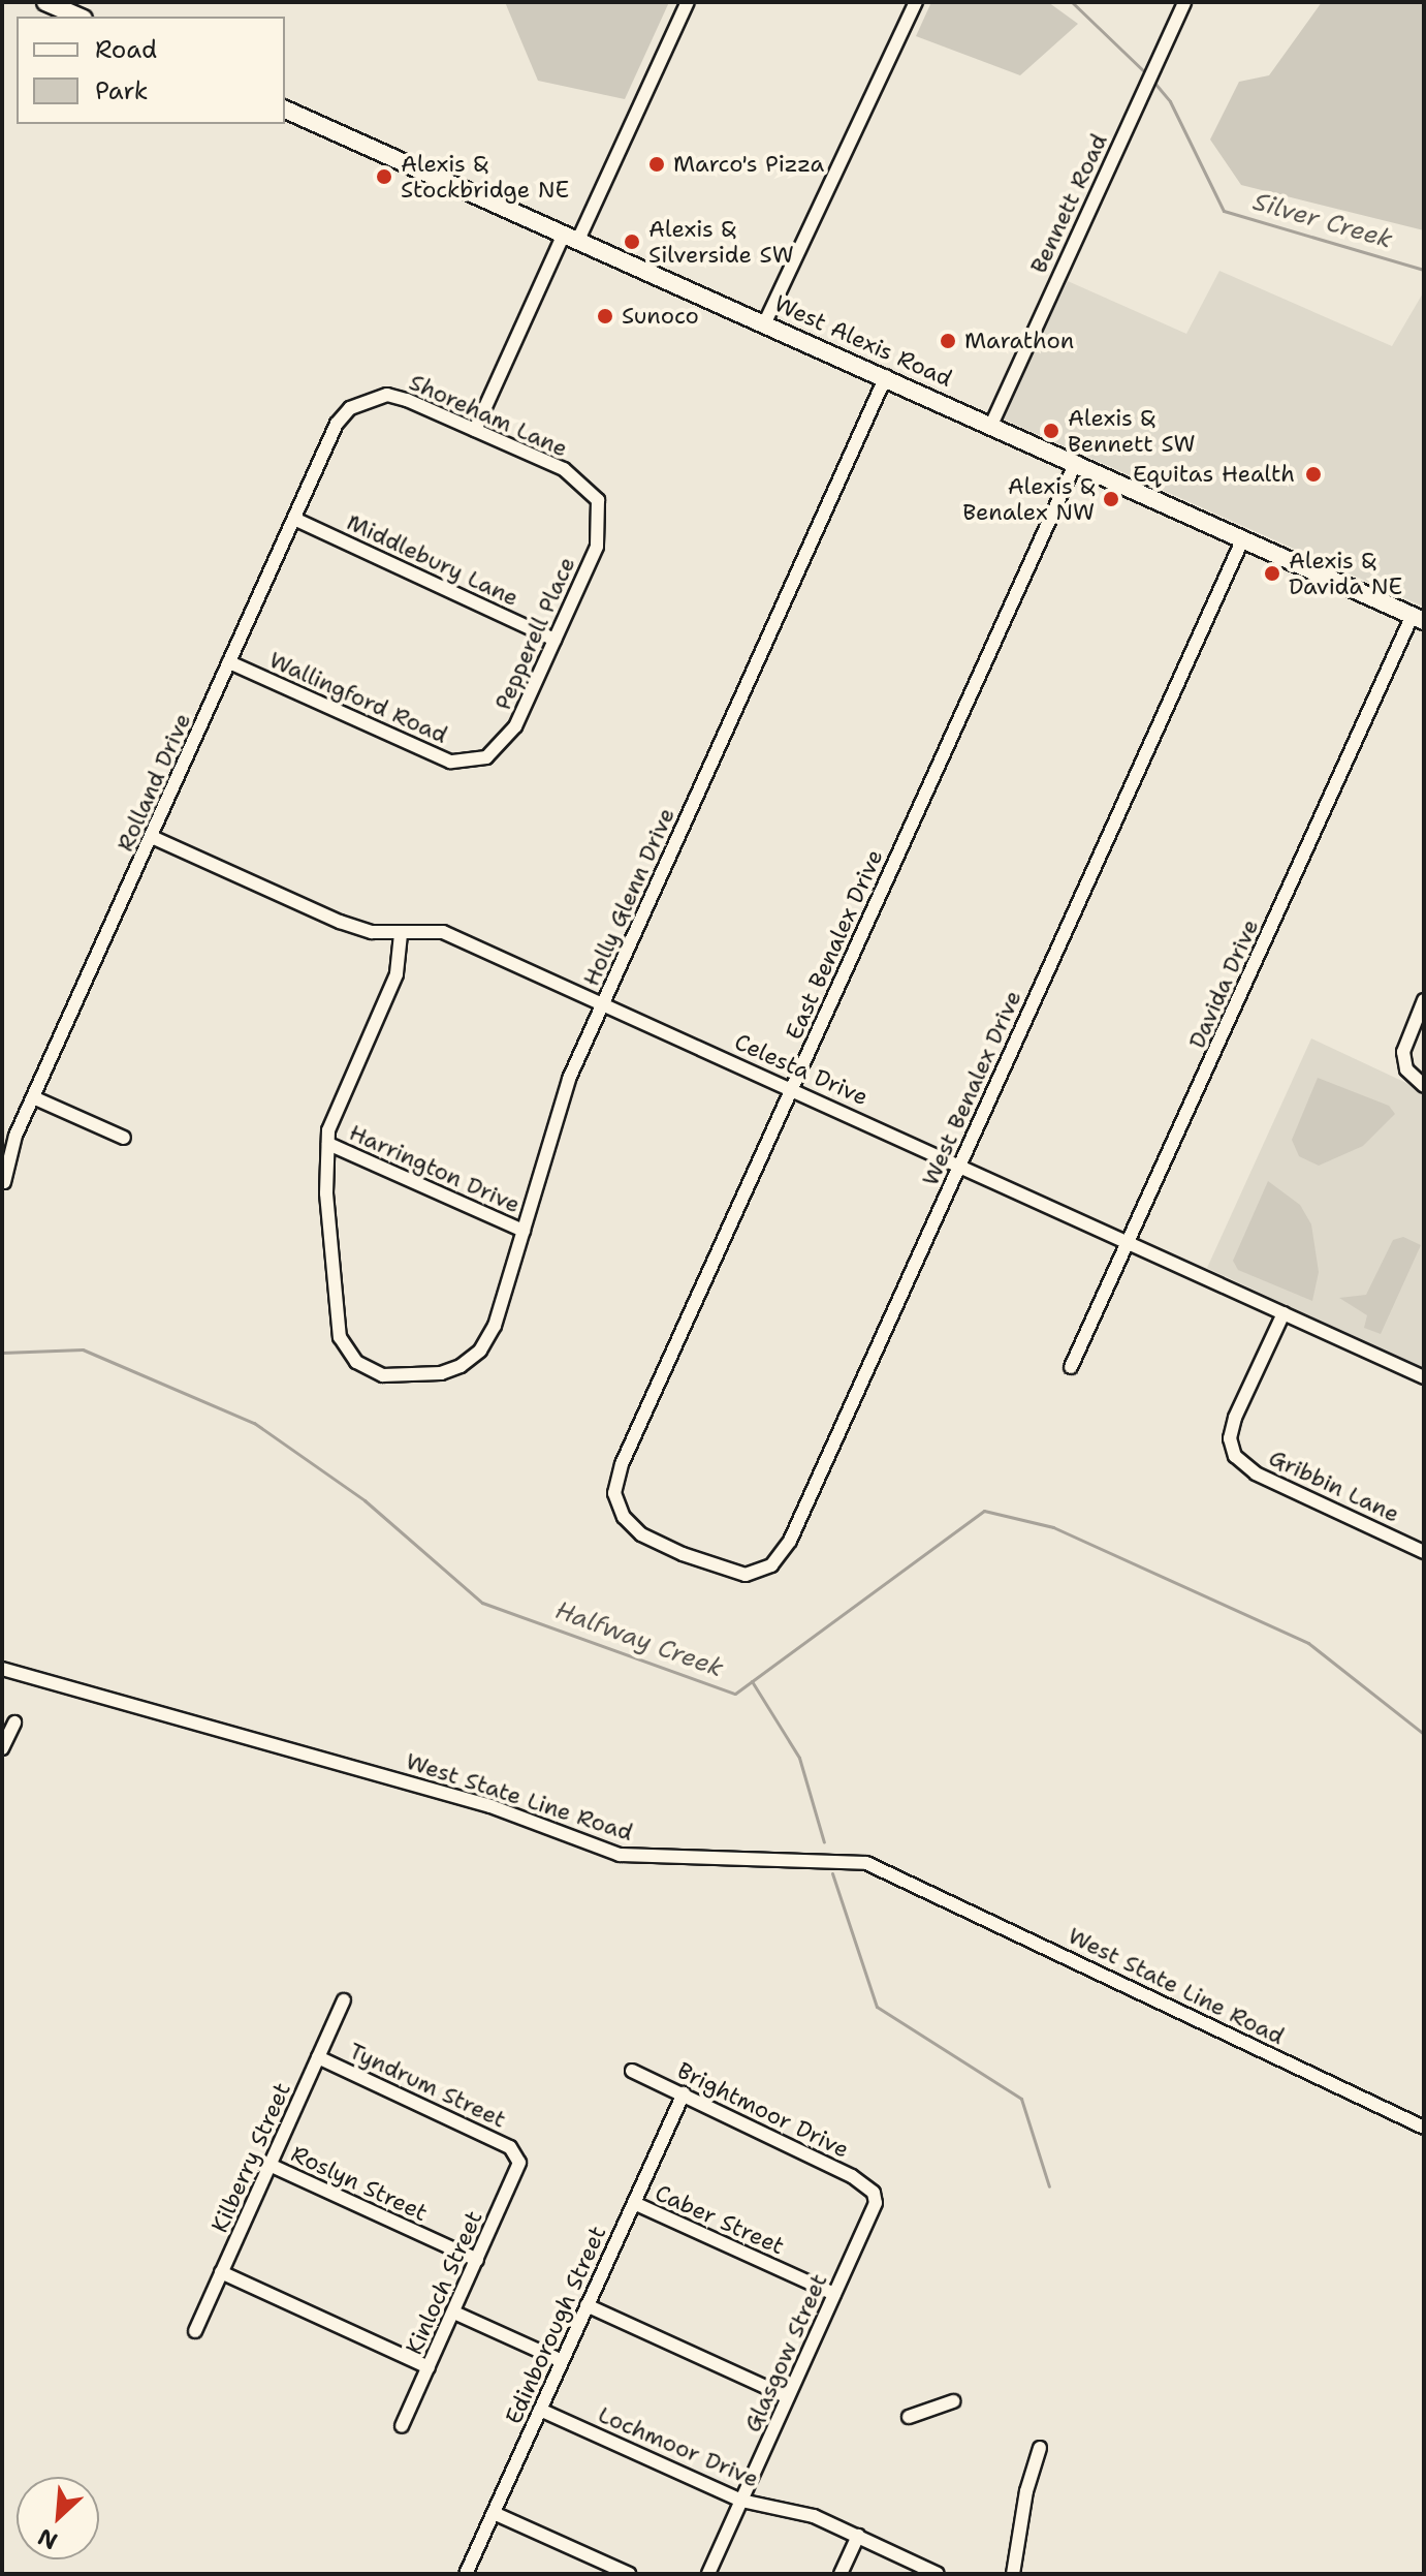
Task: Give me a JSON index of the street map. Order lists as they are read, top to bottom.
{
  "streets": {
    "main road": ["West Alexis Road"],
    "street": [
      "Bennett Road",
      "Shoreham Lane",
      "Middlebury Lane",
      "Pepperell Place",
      "Wallingford Road",
      "Rolland Drive",
      "Holly Glenn Drive",
      "East Benalex Drive",
      "Davida Drive",
      "Celesta Drive",
      "West Benalex Drive",
      "Harrington Drive",
      "Gribbin Lane",
      "West State Line Road",
      "Tyndrum Street",
      "Brightmoor Drive",
      "Kilberry Street",
      "Roslyn Street",
      "Caber Street",
      "Kinloch Street",
      "Edinborough Street",
      "Glasgow Street",
      "Lochmoor Drive"
    ]
  },
  "crossings": [
    ["Bennett Road", "West Alexis Road"],
    ["West Alexis Road", "Holly Glenn Drive"],
    ["West Alexis Road", "East Benalex Drive"],
    ["West Alexis Road", "Davida Drive"],
    ["West Alexis Road", "West Benalex Drive"],
    ["Shoreham Lane", "Pepperell Place"],
    ["Shoreham Lane", "Rolland Drive"],
    ["Middlebury Lane", "Pepperell Place"],
    ["Middlebury Lane", "Rolland Drive"],
    ["Pepperell Place", "Wallingford Road"],
    ["Wallingford Road", "Rolland Drive"],
    ["Rolland Drive", "Celesta Drive"],
    ["Holly Glenn Drive", "Celesta Drive"],
    ["Holly Glenn Drive", "Harrington Drive"],
    ["East Benalex Drive", "Celesta Drive"],
    ["East Benalex Drive", "West Benalex Drive"],
    ["Davida Drive", "Celesta Drive"],
    ["Celesta Drive", "West Benalex Drive"],
    ["Celesta Drive", "Gribbin Lane"],
    ["Tyndrum Street", "Kilberry Street"],
    ["Tyndrum Street", "Kinloch Street"],
    ["Brightmoor Drive", "Edinborough Street"],
    ["Brightmoor Drive", "Glasgow Street"],
    ["Kilberry Street", "Roslyn Street"],
    ["Roslyn Street", "Kinloch Street"],
    ["Caber Street", "Edinborough Street"],
    ["Caber Street", "Glasgow Street"],
    ["Edinborough Street", "Lochmoor Drive"],
    ["Glasgow Street", "Lochmoor Drive"]
  ],
  "water": ["Silver Creek", "Halfway Creek"],
  "places": [
    "Marco's Pizza",
    "Alexis & Stockbridge NE",
    "Alexis & Silverside SW",
    "Sunoco",
    "Marathon",
    "Alexis & Bennett SW",
    "Equitas Health",
    "Alexis & Benalex NW",
    "Alexis & Davida NE"
  ],
  "legend": ["Road", "Park"],
  "north": "bottom left"
}
